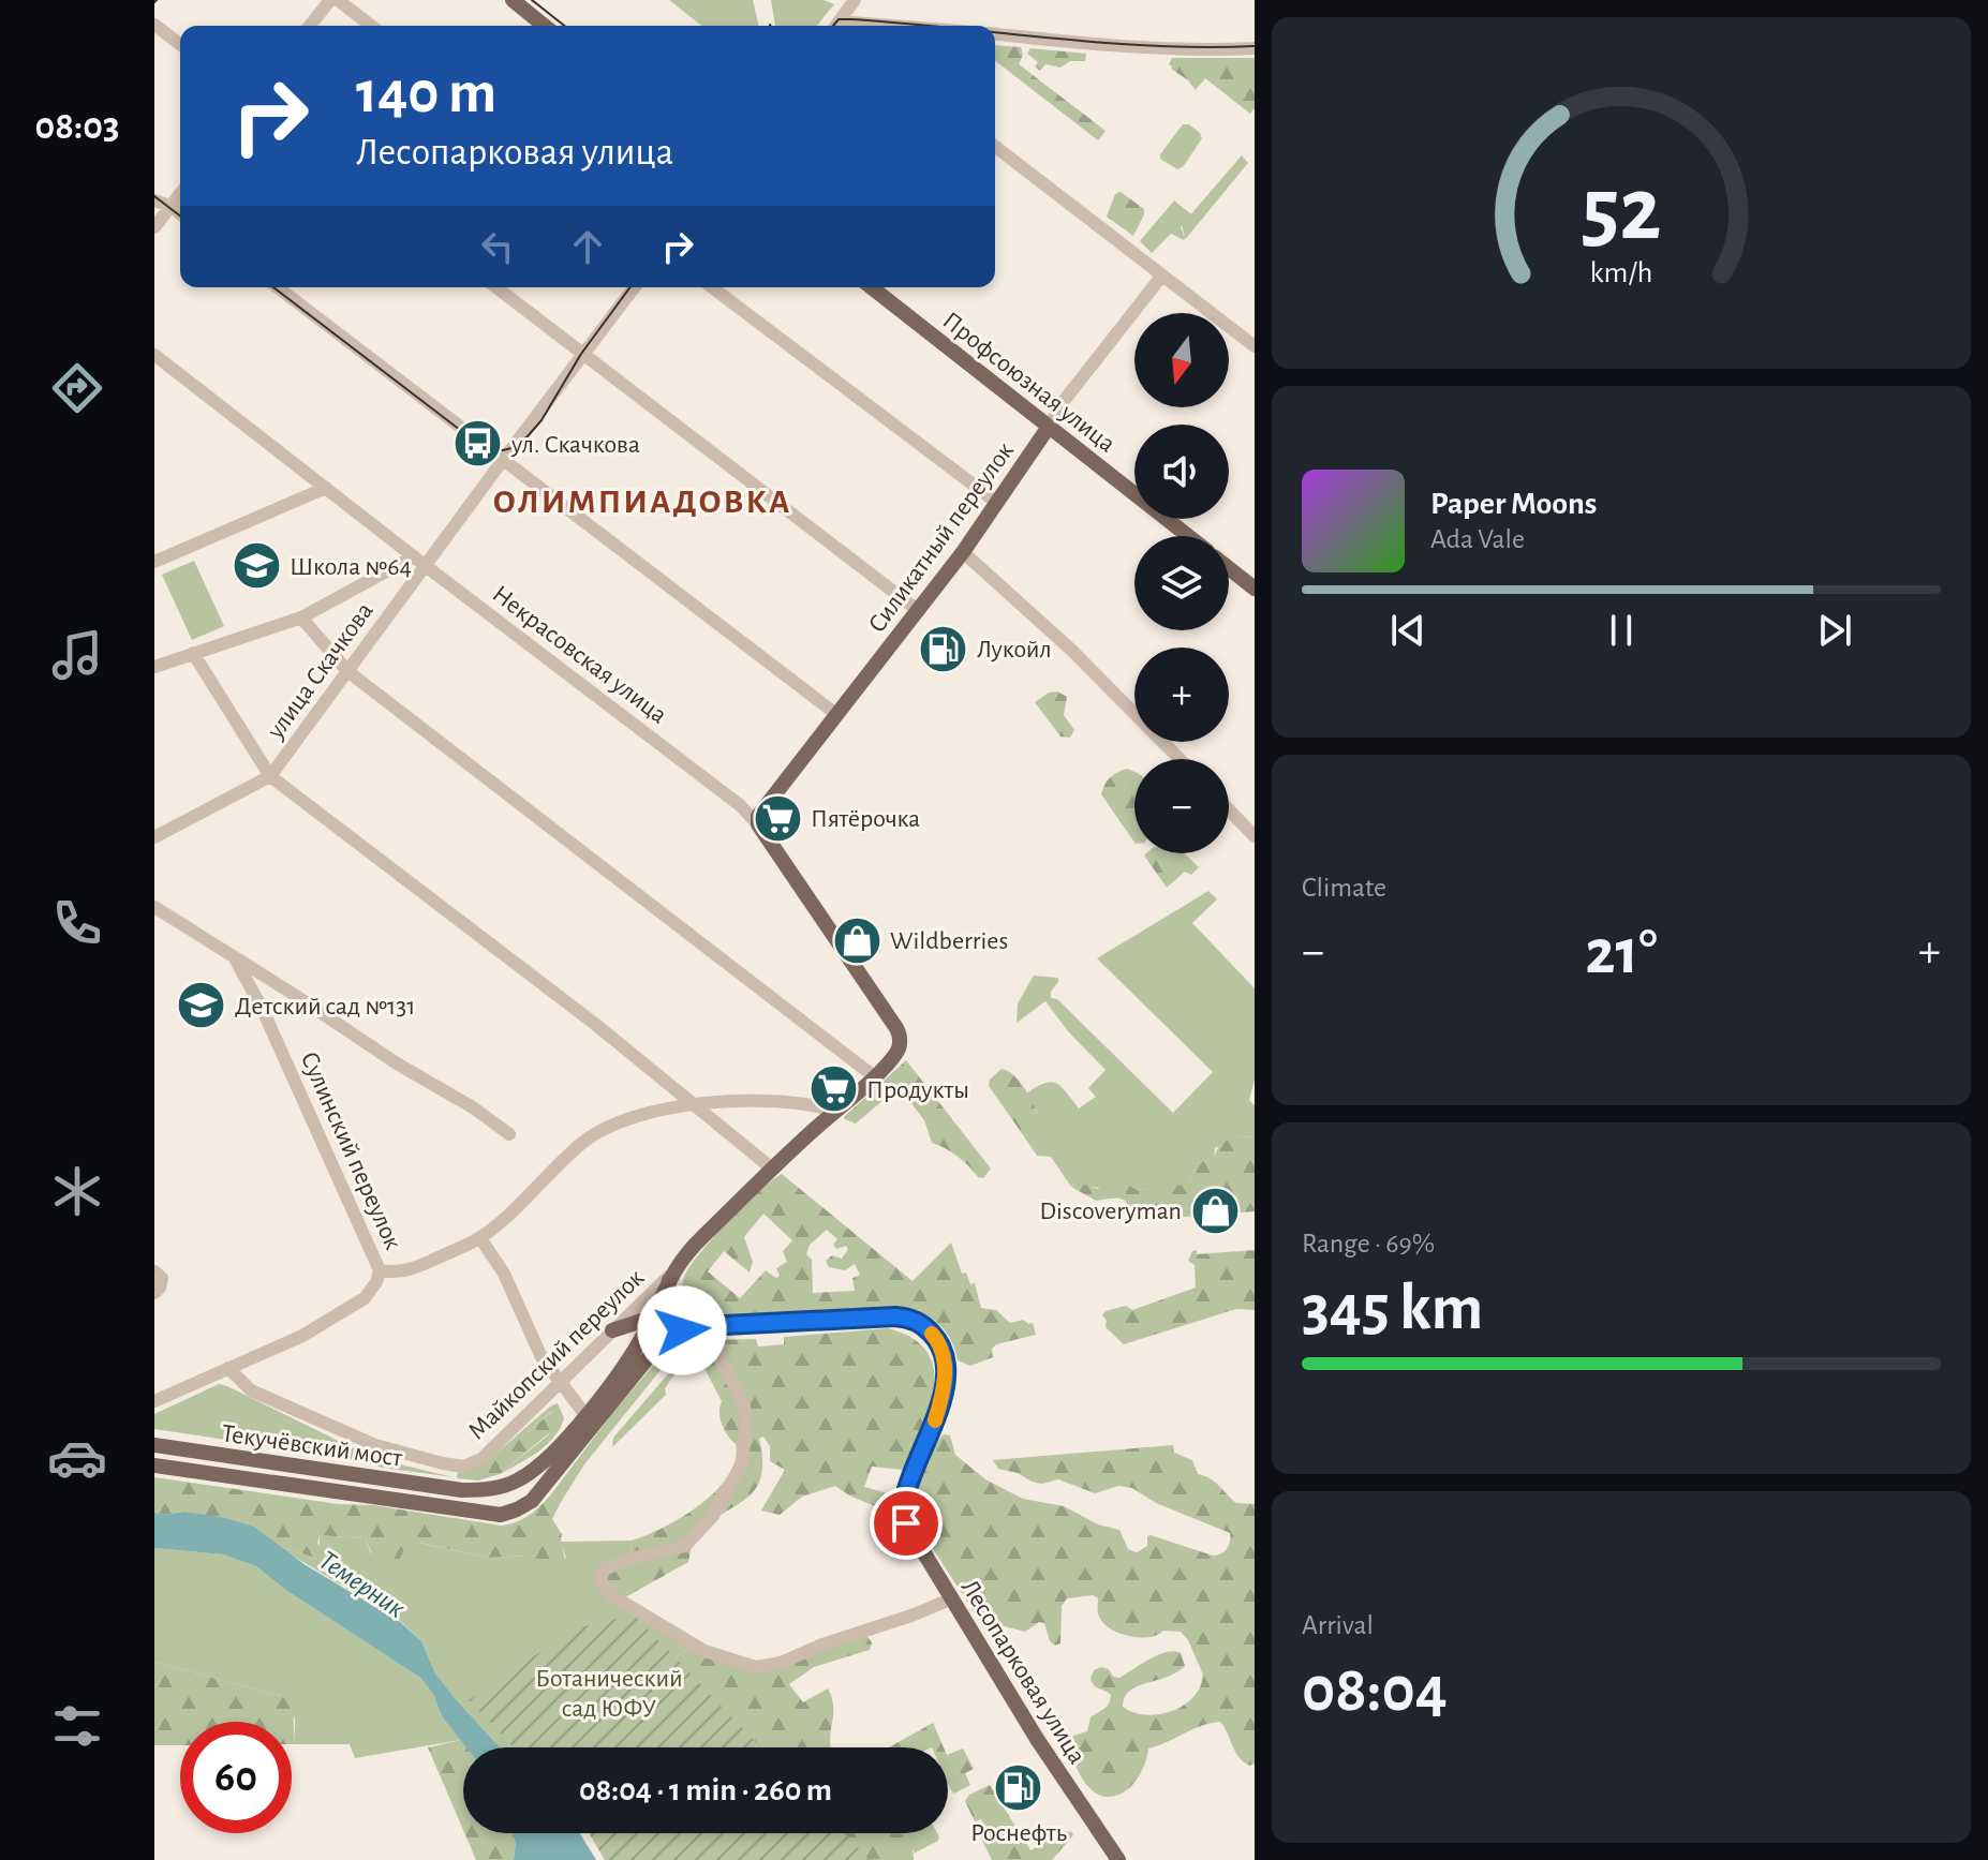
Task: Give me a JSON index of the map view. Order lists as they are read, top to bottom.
{
  "streets": {
    "main road": [
      "Профсоюзная улица",
      "Силикатный переулок",
      "Некрасовская улица",
      "Майкопский переулок",
      "Текучёвский мост",
      "Лесопарковая улица"
    ],
    "street": ["улица Скачкова", "Сулинский переулок"]
  },
  "crossings": [
    ["Профсоюзная улица", "Силикатный переулок"],
    ["Силикатный переулок", "Некрасовская улица"],
    ["Некрасовская улица", "улица Скачкова"],
    ["Некрасовская улица", "Майкопский переулок"],
    ["Майкопский переулок", "Текучёвский мост"]
  ],
  "districts": ["ОЛИМПИАДОВКА"],
  "water": ["Темерник"],
  "parks": ["Ботанический сад ЮФУ"],
  "places": {
    "bus stop": ["ул. Скачкова"],
    "school or university": ["Школа №64", "Детский сад №131"],
    "fuel station": ["Лукойл", "Роснефть"],
    "supermarket": ["Пятёрочка", "Продукты"],
    "shop": ["Wildberries", "Discoveryman"]
  },
  "north": "bottom",
  "page": {
    "tabs": "08:03",
    "turn": ["140 m", "Лесопарковая улица"],
    "map_buttons": ["+", "−"],
    "song": ["Paper Moons", "Ada Vale"],
    "tile": [
      "Climate",
      ["Range · 69%", "345 km"],
      ["Arrival", "08:04"]
    ],
    "heat": ["−", "21°", "+"],
    "limit": "60",
    "trip": "08:04 · 1 min · 260 m",
    "gauge": ["52", "km/h"]
  }
}
